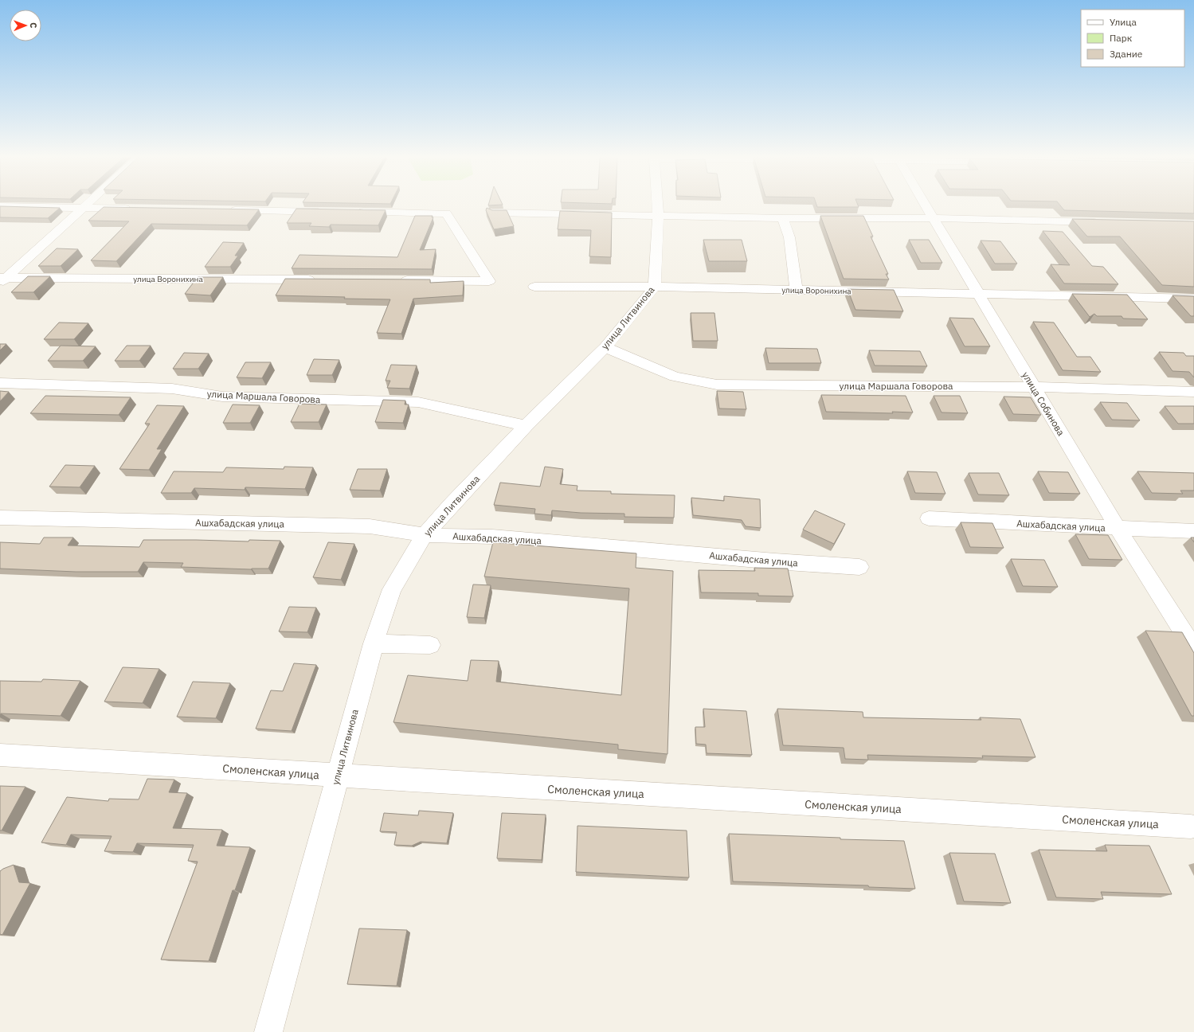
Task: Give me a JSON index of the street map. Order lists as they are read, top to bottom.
{
  "streets": {
    "street": [
      "улица Воронихина",
      "улица Литвинова",
      "улица Маршала Говорова",
      "улица Собинова",
      "Ашхабадская улица",
      "Смоленская улица"
    ]
  },
  "crossings": [
    ["улица Воронихина", "улица Литвинова"],
    ["улица Воронихина", "улица Собинова"],
    ["улица Литвинова", "улица Маршала Говорова"],
    ["улица Литвинова", "Ашхабадская улица"],
    ["улица Литвинова", "Смоленская улица"],
    ["улица Маршала Говорова", "улица Собинова"],
    ["улица Собинова", "Ашхабадская улица"]
  ],
  "legend": ["Улица", "Парк", "Здание"],
  "north": "right"
}
